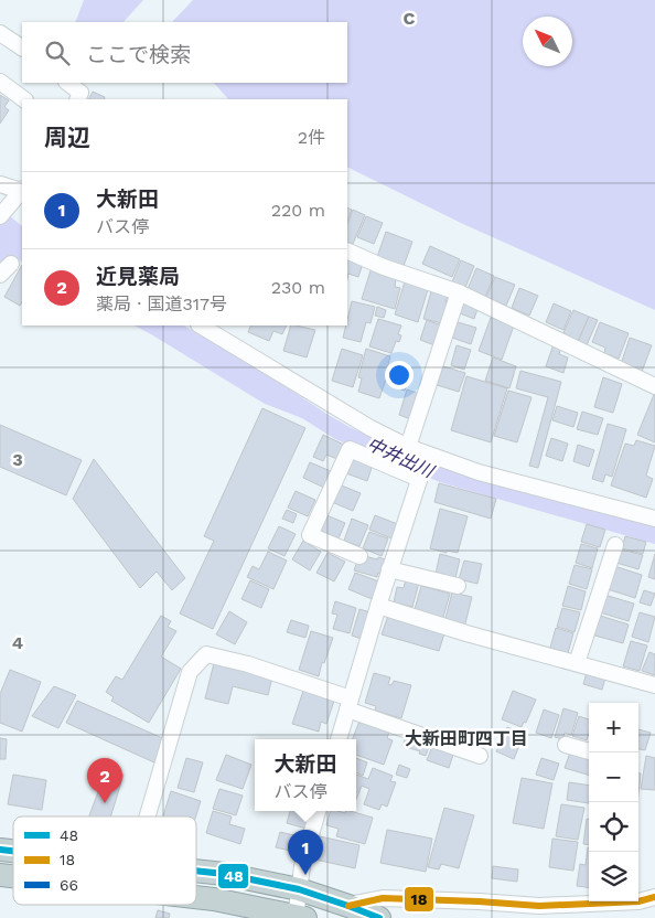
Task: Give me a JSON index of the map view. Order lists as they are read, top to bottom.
{
  "districts": ["大新田町四丁目"],
  "water": ["中井出川"],
  "lines": ["transit line 48", "transit line 18"],
  "legend": ["48", "18", "66"],
  "north": "top left",
  "page": {
    "search": "ここで検索",
    "heading": ["周辺", "2件"],
    "list": [
      {
        "mark": "1",
        "name": "大新田",
        "note": "バス停",
        "value": "220 m"
      },
      {
        "mark": "2",
        "name": "近見薬局",
        "note": "薬局 · 国道317号",
        "value": "230 m"
      }
    ],
    "map_buttons": ["+", "−"],
    "popup": ["大新田", "バス停"],
    "pins": ["2", "1"]
  },
  "grid": {
    "columns": ["C"],
    "rows": ["3", "4"]
  }
}
